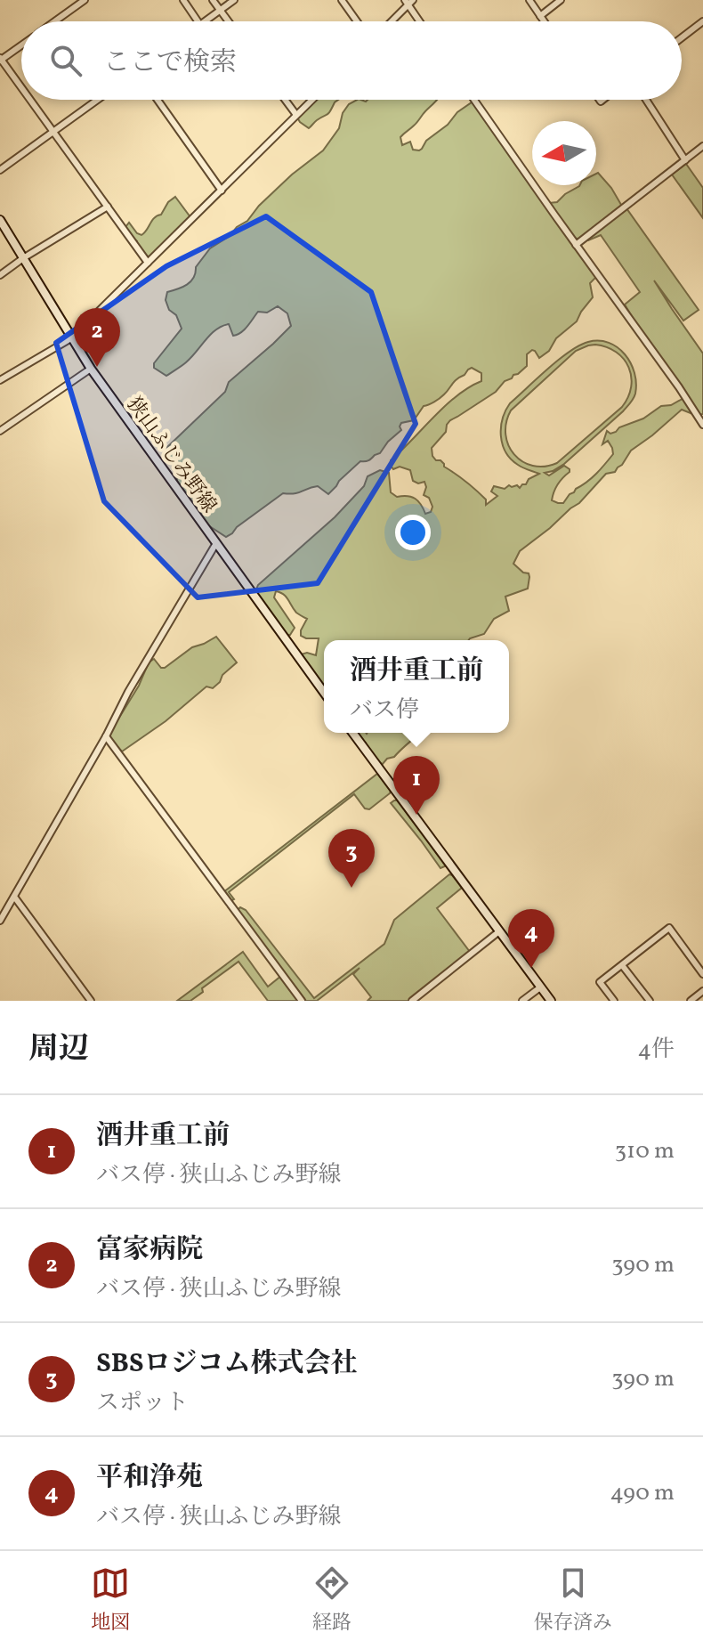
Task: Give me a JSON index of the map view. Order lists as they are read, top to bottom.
{
  "streets": {
    "main road": ["狭山ふじみ野線"]
  },
  "north": "left",
  "page": {
    "search": "ここで検索",
    "pins": [
      "2",
      "1",
      "3",
      "4"
    ],
    "popup": ["酒井重工前", "バス停"],
    "heading": ["周辺", "4件"],
    "list": [
      {
        "mark": "1",
        "name": "酒井重工前",
        "note": "バス停 · 狭山ふじみ野線",
        "value": "310 m"
      },
      {
        "mark": "2",
        "name": "富家病院",
        "note": "バス停 · 狭山ふじみ野線",
        "value": "390 m"
      },
      {
        "mark": "3",
        "name": "SBSロジコム株式会社",
        "note": "スポット",
        "value": "390 m"
      },
      {
        "mark": "4",
        "name": "平和浄苑",
        "note": "バス停 · 狭山ふじみ野線",
        "value": "490 m"
      }
    ],
    "nav": ["地図", "経路", "保存済み"]
  }
}
